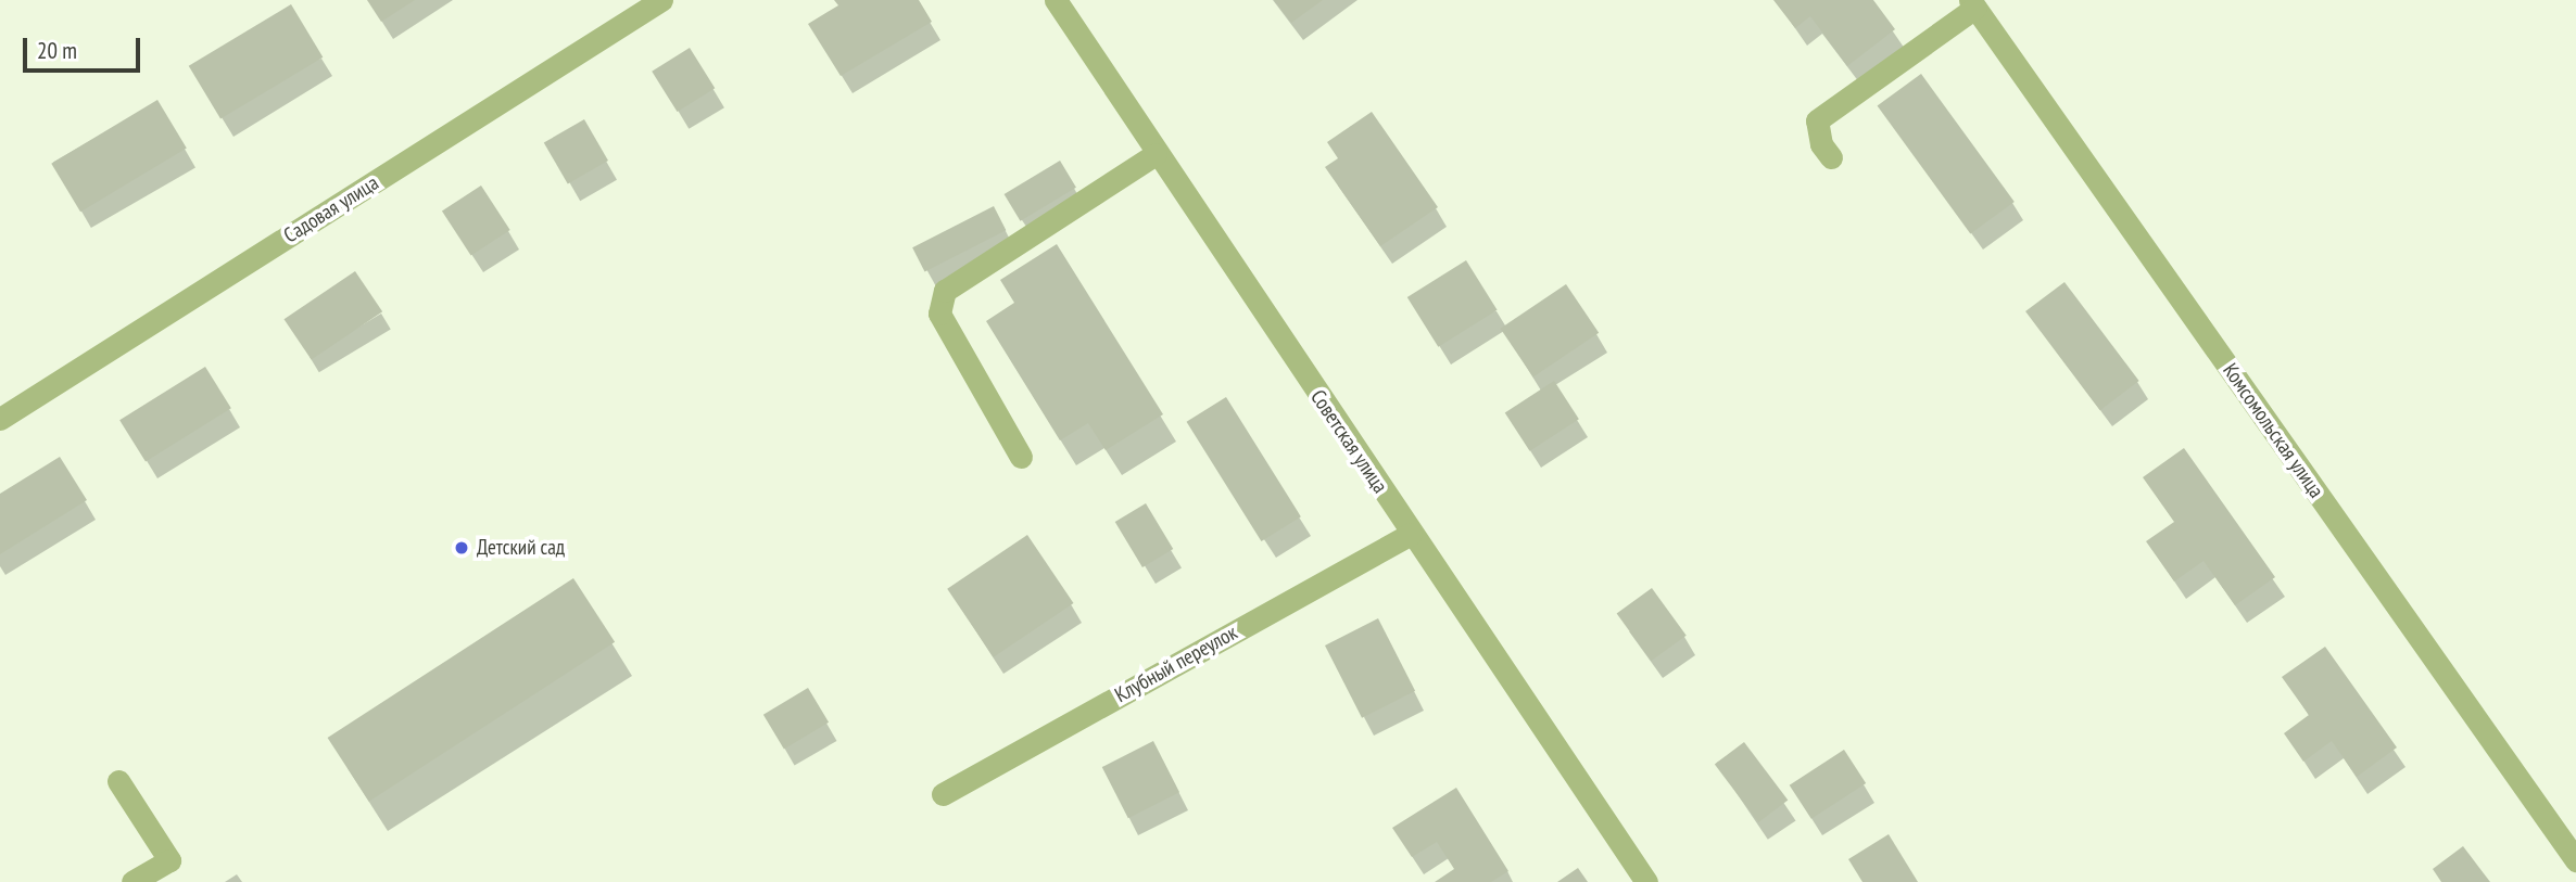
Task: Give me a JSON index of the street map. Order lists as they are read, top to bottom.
{
  "streets": {
    "street": [
      "Садовая улица",
      "Комсомольская улица",
      "Советская улица",
      "Клубный переулок"
    ]
  },
  "crossings": [
    ["Советская улица", "Клубный переулок"]
  ],
  "places": ["Детский сад"],
  "scale_bar": "20 m"
}
